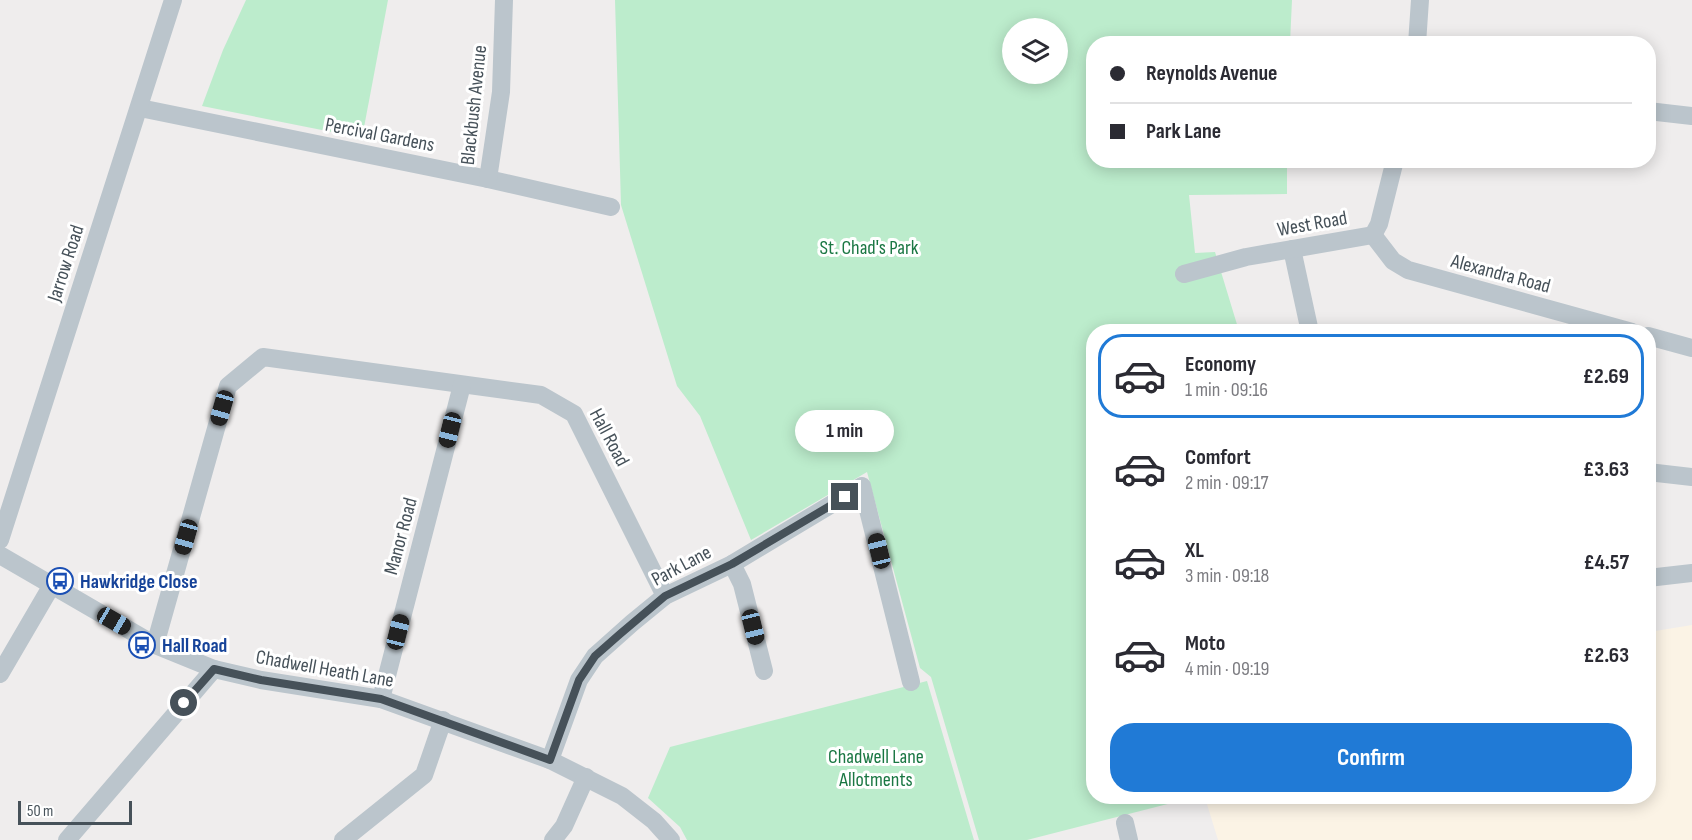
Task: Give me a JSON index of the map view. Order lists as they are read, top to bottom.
{
  "streets": {
    "street": [
      "Blackbush Avenue",
      "Percival Gardens",
      "West Road",
      "Jarrow Road",
      "Alexandra Road",
      "Hall Road",
      "Manor Road",
      "Park Lane",
      "Chadwell Heath Lane"
    ]
  },
  "crossings": [
    ["Blackbush Avenue", "Percival Gardens"],
    ["Percival Gardens", "Jarrow Road"],
    ["West Road", "Alexandra Road"],
    ["Hall Road", "Manor Road"],
    ["Hall Road", "Park Lane"],
    ["Hall Road", "Chadwell Heath Lane"],
    ["Manor Road", "Chadwell Heath Lane"],
    ["Park Lane", "Chadwell Heath Lane"]
  ],
  "parks": ["St. Chad's Park", "Chadwell Lane Allotments"],
  "places": {
    "bus stop": ["Hawkridge Close", "Hall Road"]
  },
  "scale_bar": "50 m",
  "page": {
    "banner": ["Reynolds Avenue", "Park Lane"],
    "list": [
      {
        "name": "Economy",
        "note": "1 min · 09:16",
        "value": "£2.69"
      },
      {
        "name": "Comfort",
        "note": "2 min · 09:17",
        "value": "£3.63"
      },
      {
        "name": "XL",
        "note": "3 min · 09:18",
        "value": "£4.57"
      },
      {
        "name": "Moto",
        "note": "4 min · 09:19",
        "value": "£2.63"
      }
    ],
    "bubble": "1 min",
    "buttons": "Confirm",
    "scale": "50 m"
  }
}
